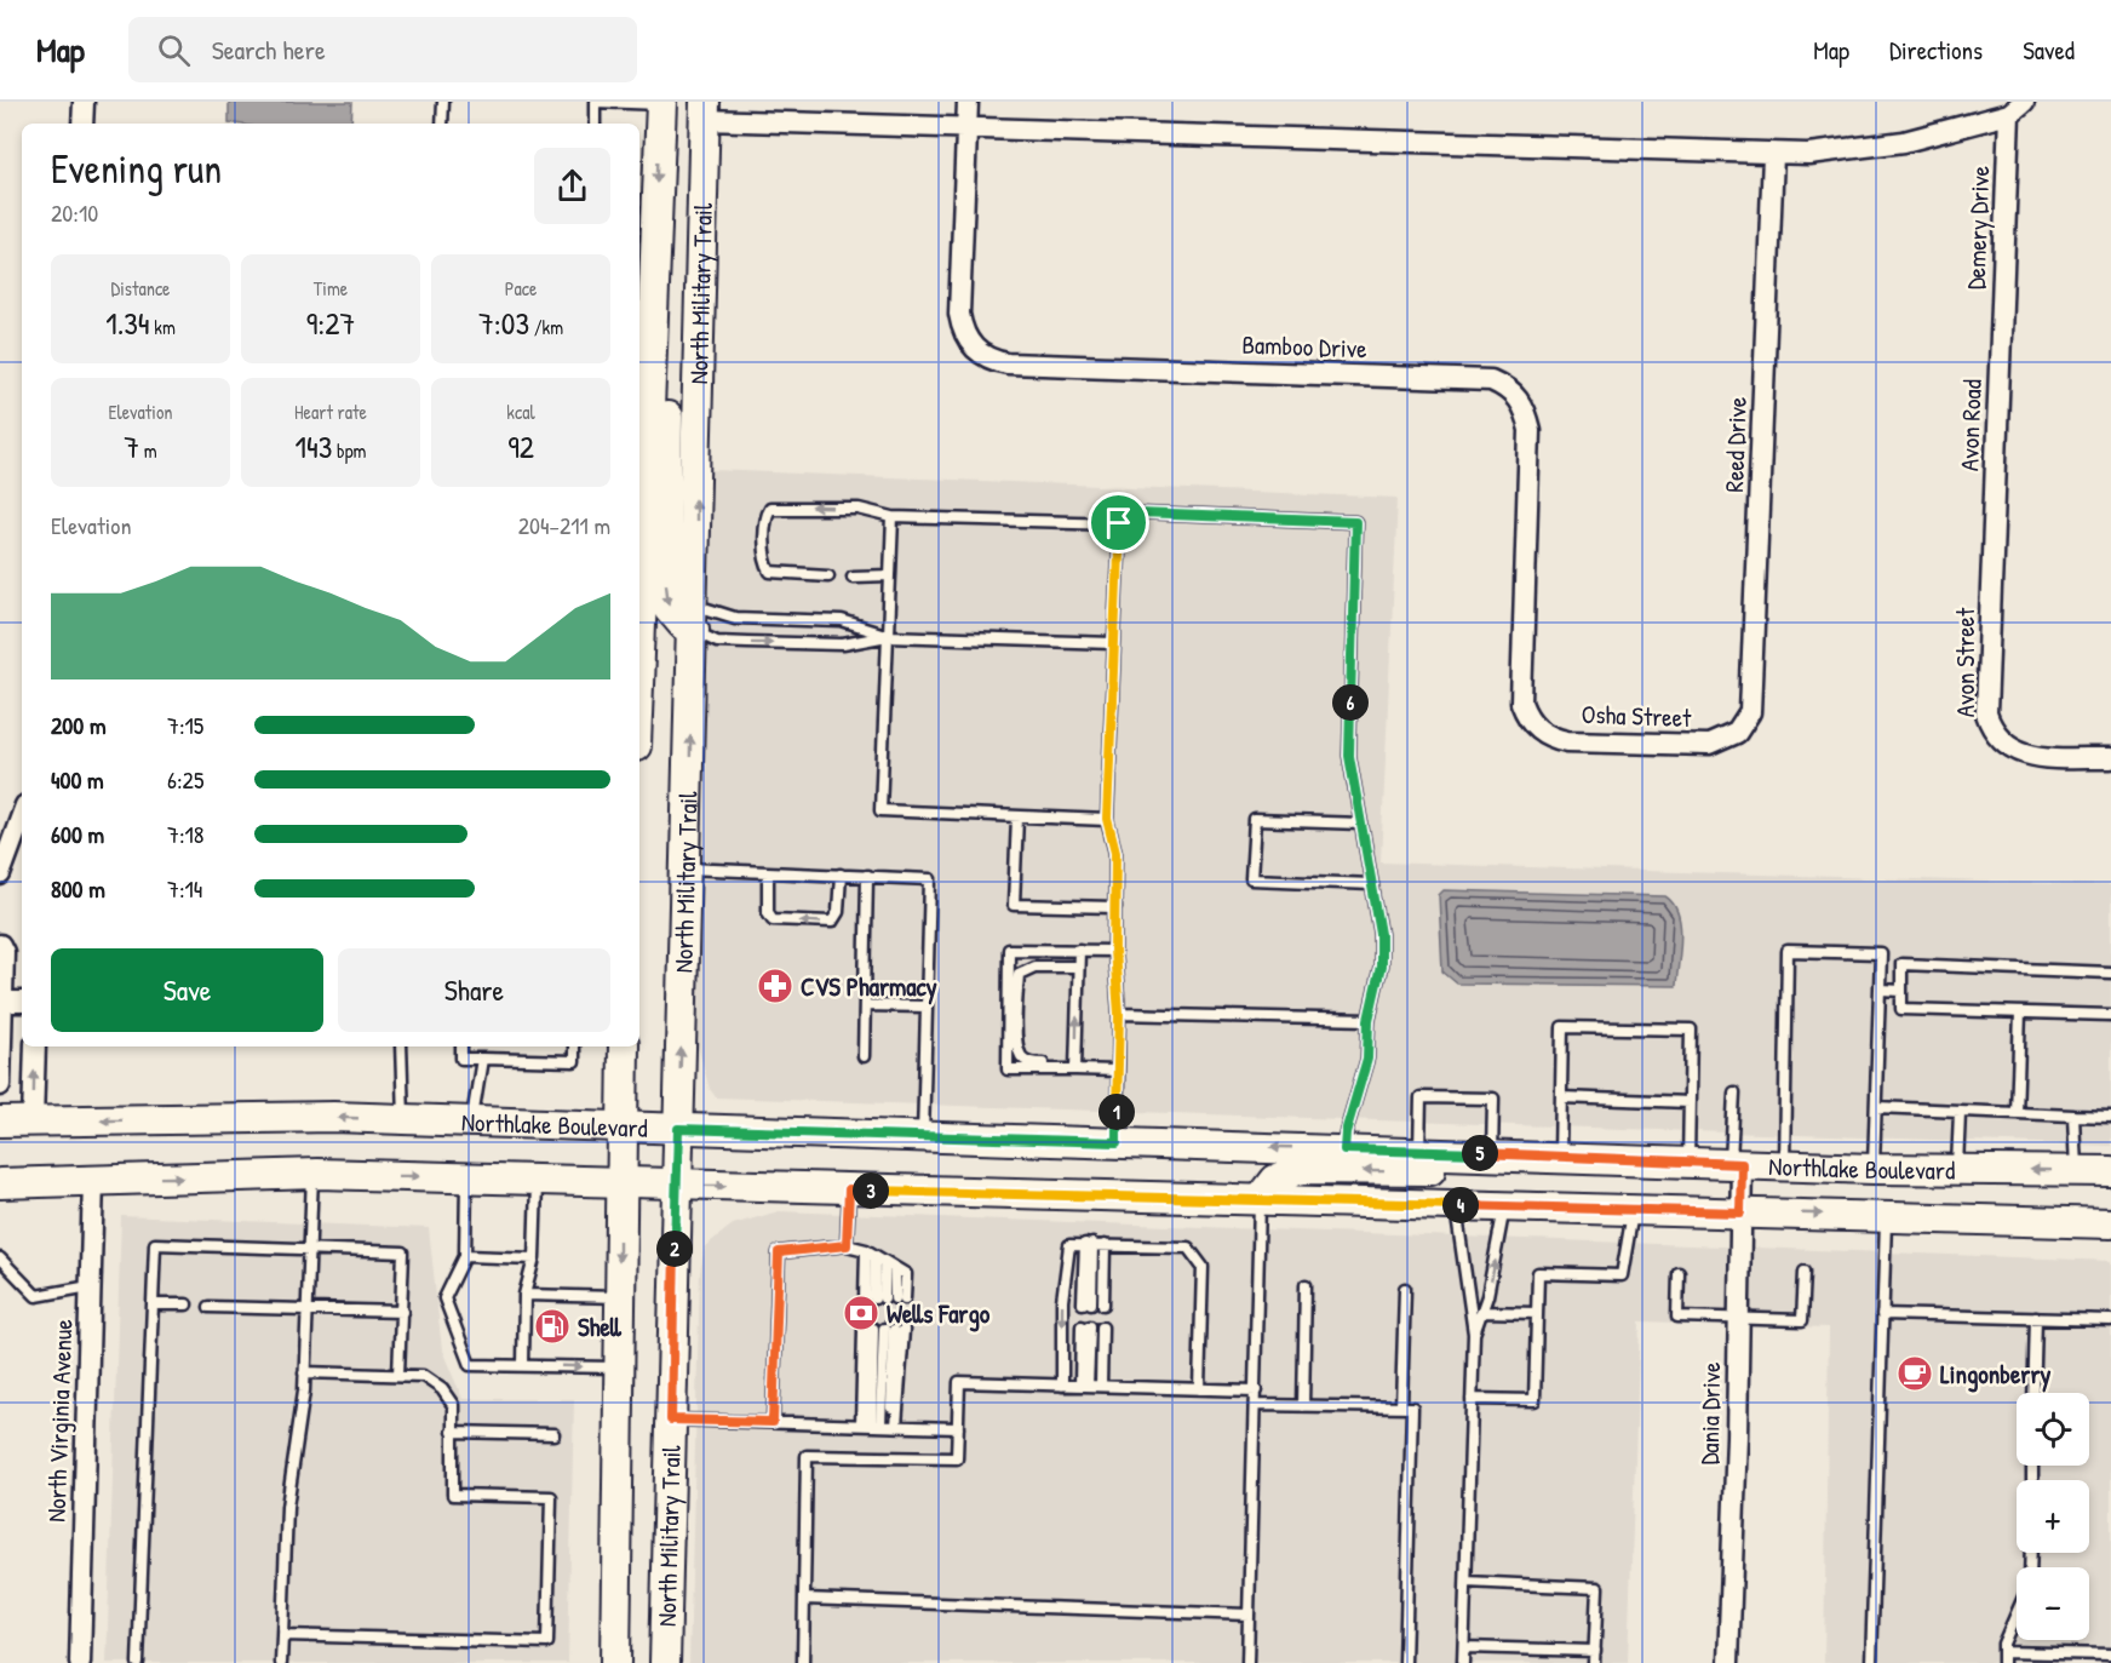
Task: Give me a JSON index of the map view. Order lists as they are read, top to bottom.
{
  "streets": {
    "main road": ["North Military Trail", "Northlake Boulevard"],
    "street": [
      "Demery Drive",
      "Bamboo Drive",
      "Avon Road",
      "Reed Drive",
      "Avon Street",
      "Osha Street",
      "Dania Drive",
      "North Virginia Avenue"
    ]
  },
  "crossings": [
    ["Demery Drive", "Avon Road"],
    ["North Military Trail", "Northlake Boulevard"],
    ["Bamboo Drive", "Osha Street"],
    ["Avon Road", "Avon Street"],
    ["Reed Drive", "Osha Street"],
    ["Northlake Boulevard", "Dania Drive"],
    ["Northlake Boulevard", "North Virginia Avenue"]
  ],
  "places": {
    "pharmacy": ["CVS Pharmacy"],
    "bank": ["Wells Fargo"],
    "fuel station": ["Shell"],
    "cafe": ["Lingonberry"]
  },
  "page": {
    "header": "Map",
    "search": "Search here",
    "nav": ["Map", "Directions", "Saved"],
    "heading": ["Evening run", "20:10"],
    "stats": [
      ["Distance", "1.34 km"],
      ["Time", "9:27"],
      ["Pace", "7:03 /km"],
      ["Elevation", "7 m"],
      ["Heart rate", "143 bpm"],
      ["kcal", "92"]
    ],
    "chart": ["Elevation", "204–211 m"],
    "pins": [
      "6",
      "1",
      "5",
      "3",
      "4",
      "2"
    ],
    "list": [
      {
        "name": "200 m",
        "note": "7:15"
      },
      {
        "name": "400 m",
        "note": "6:25"
      },
      {
        "name": "600 m",
        "note": "7:18"
      },
      {
        "name": "800 m",
        "note": "7:14"
      }
    ],
    "buttons": ["Save", "Share"],
    "map_buttons": ["+", "−"]
  }
}
